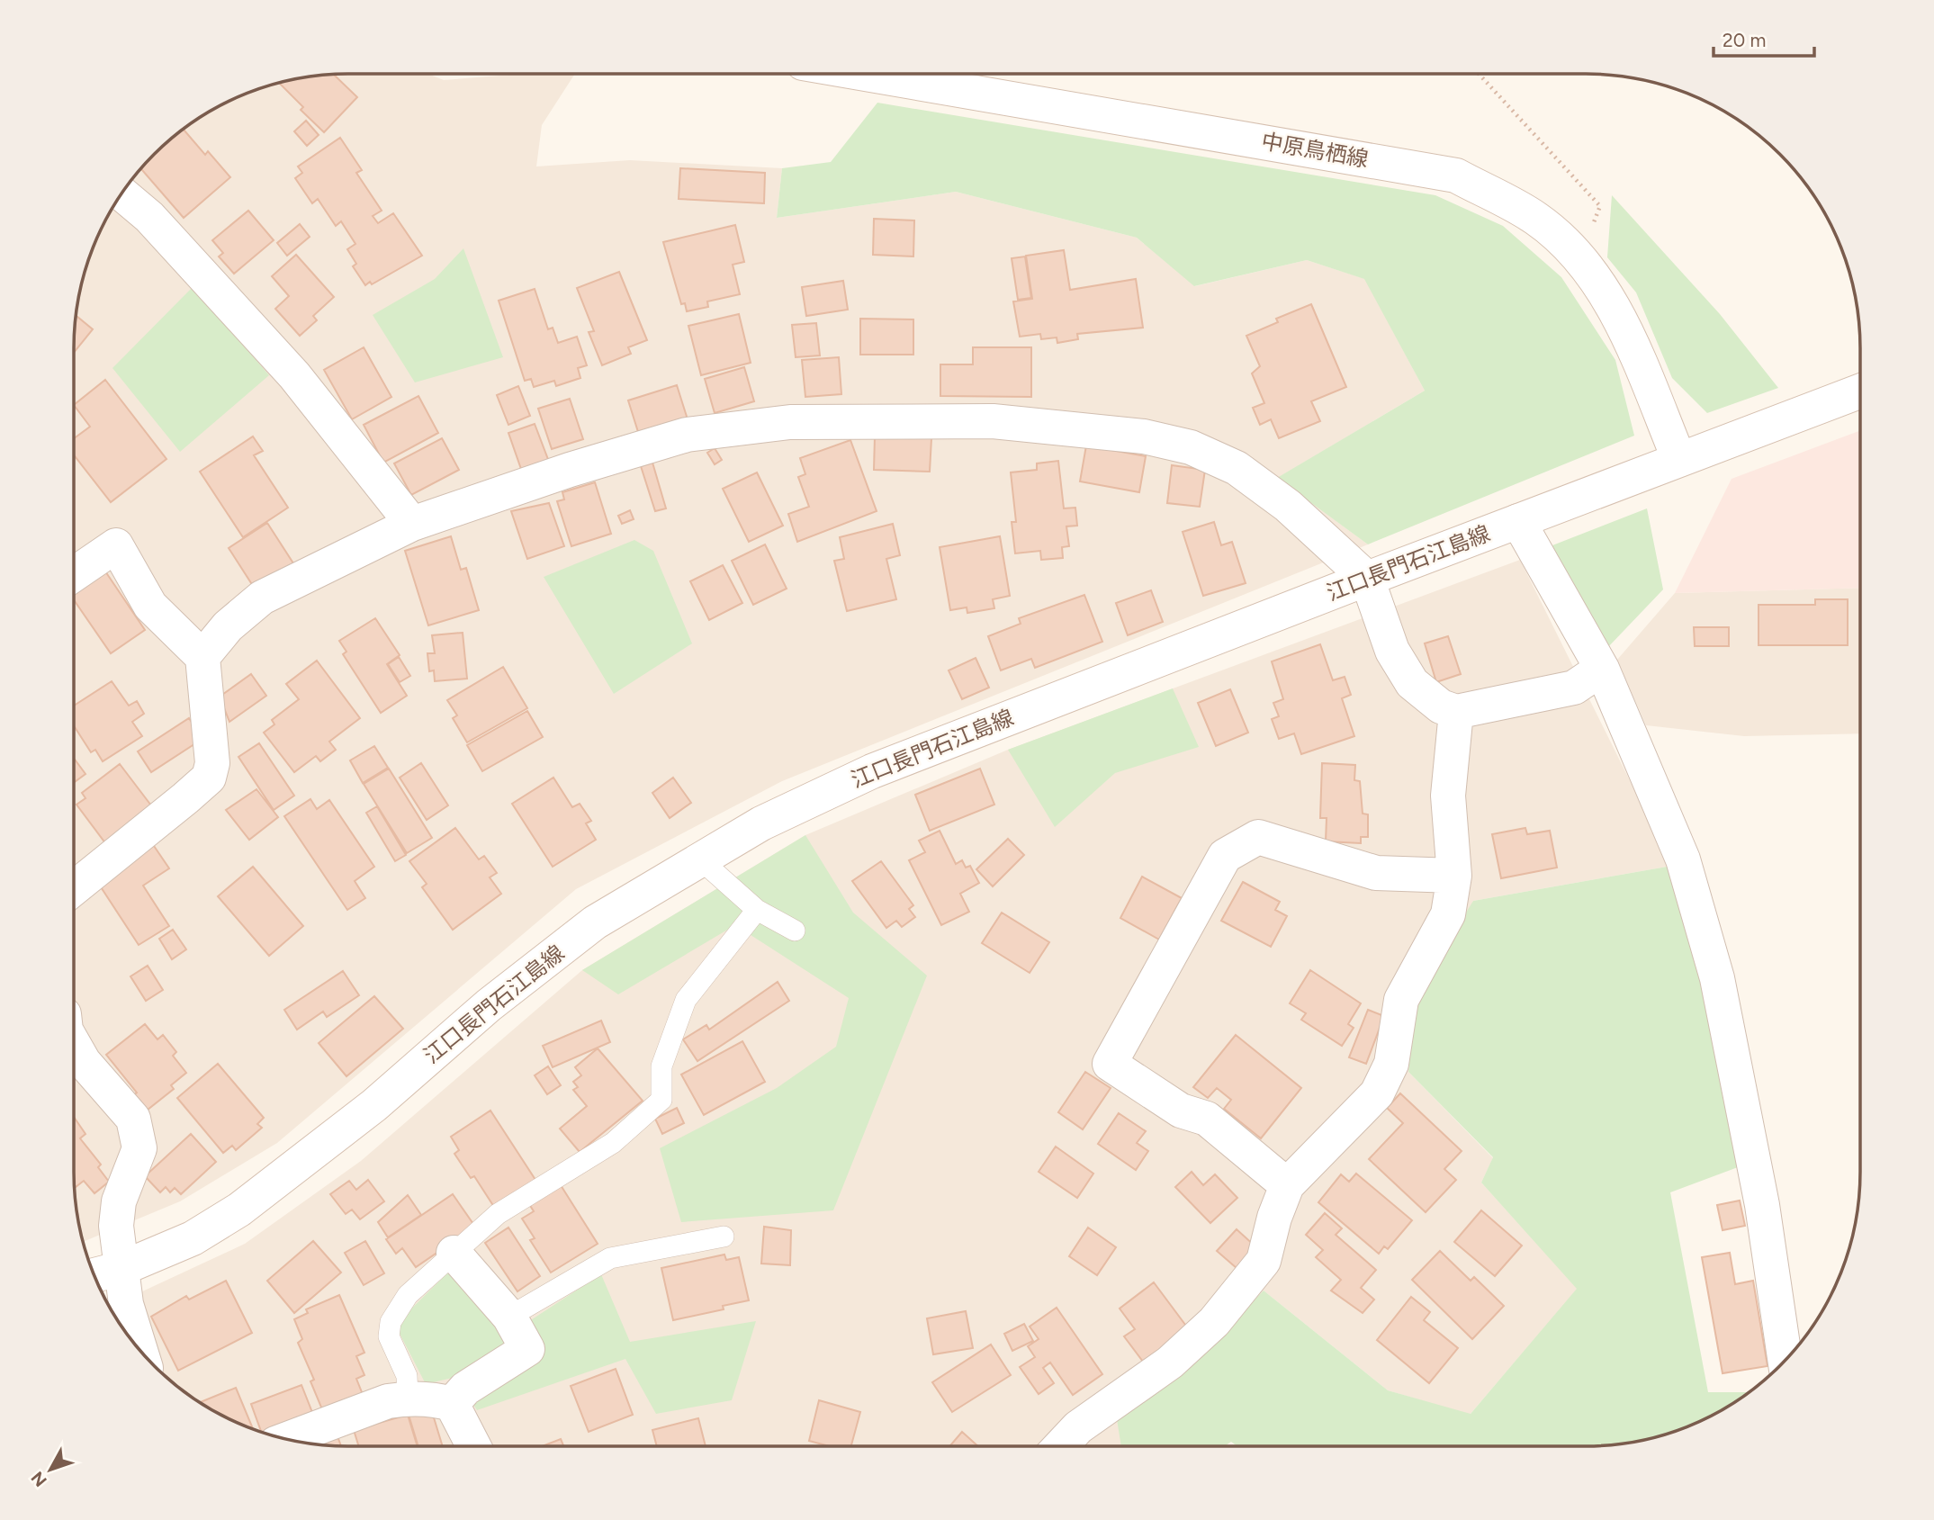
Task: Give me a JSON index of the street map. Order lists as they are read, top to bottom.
{
  "streets": {
    "street": ["中原鳥栖線", "江口長門石江島線"]
  },
  "crossings": [
    ["中原鳥栖線", "江口長門石江島線"]
  ],
  "scale_bar": "20 m",
  "north": "bottom left"
}
